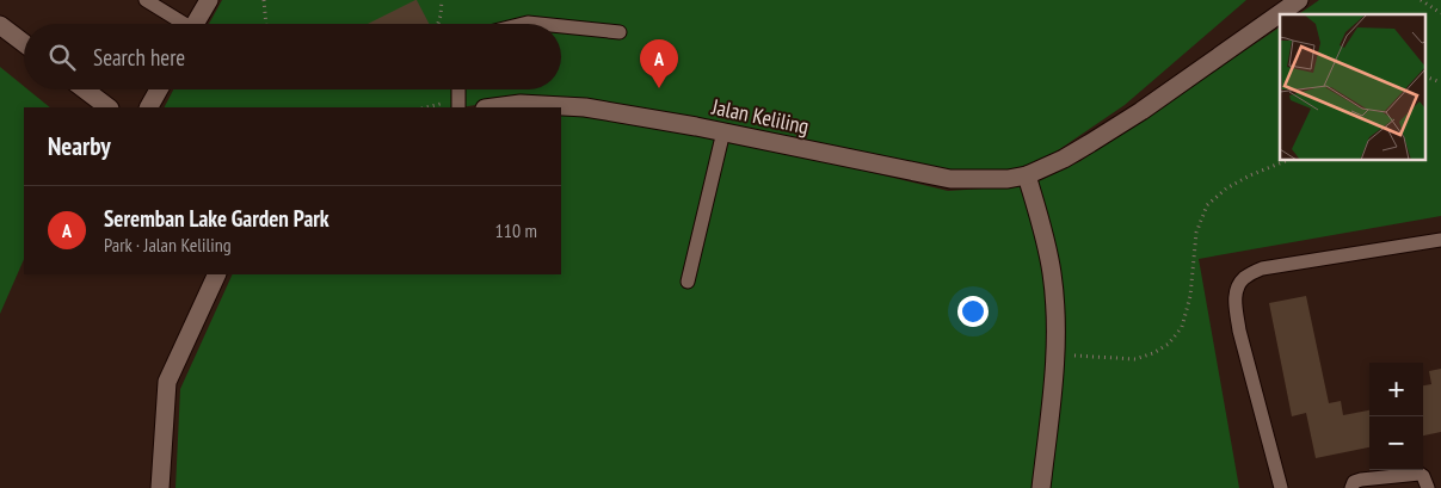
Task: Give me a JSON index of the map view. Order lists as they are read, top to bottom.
{
  "streets": {
    "street": ["Jalan Keliling"]
  },
  "page": {
    "search": "Search here",
    "pins": "A",
    "heading": "Nearby",
    "list": [
      {
        "mark": "A",
        "name": "Seremban Lake Garden Park",
        "note": "Park · Jalan Keliling",
        "value": "110 m"
      }
    ],
    "map_buttons": ["+", "−"]
  }
}
